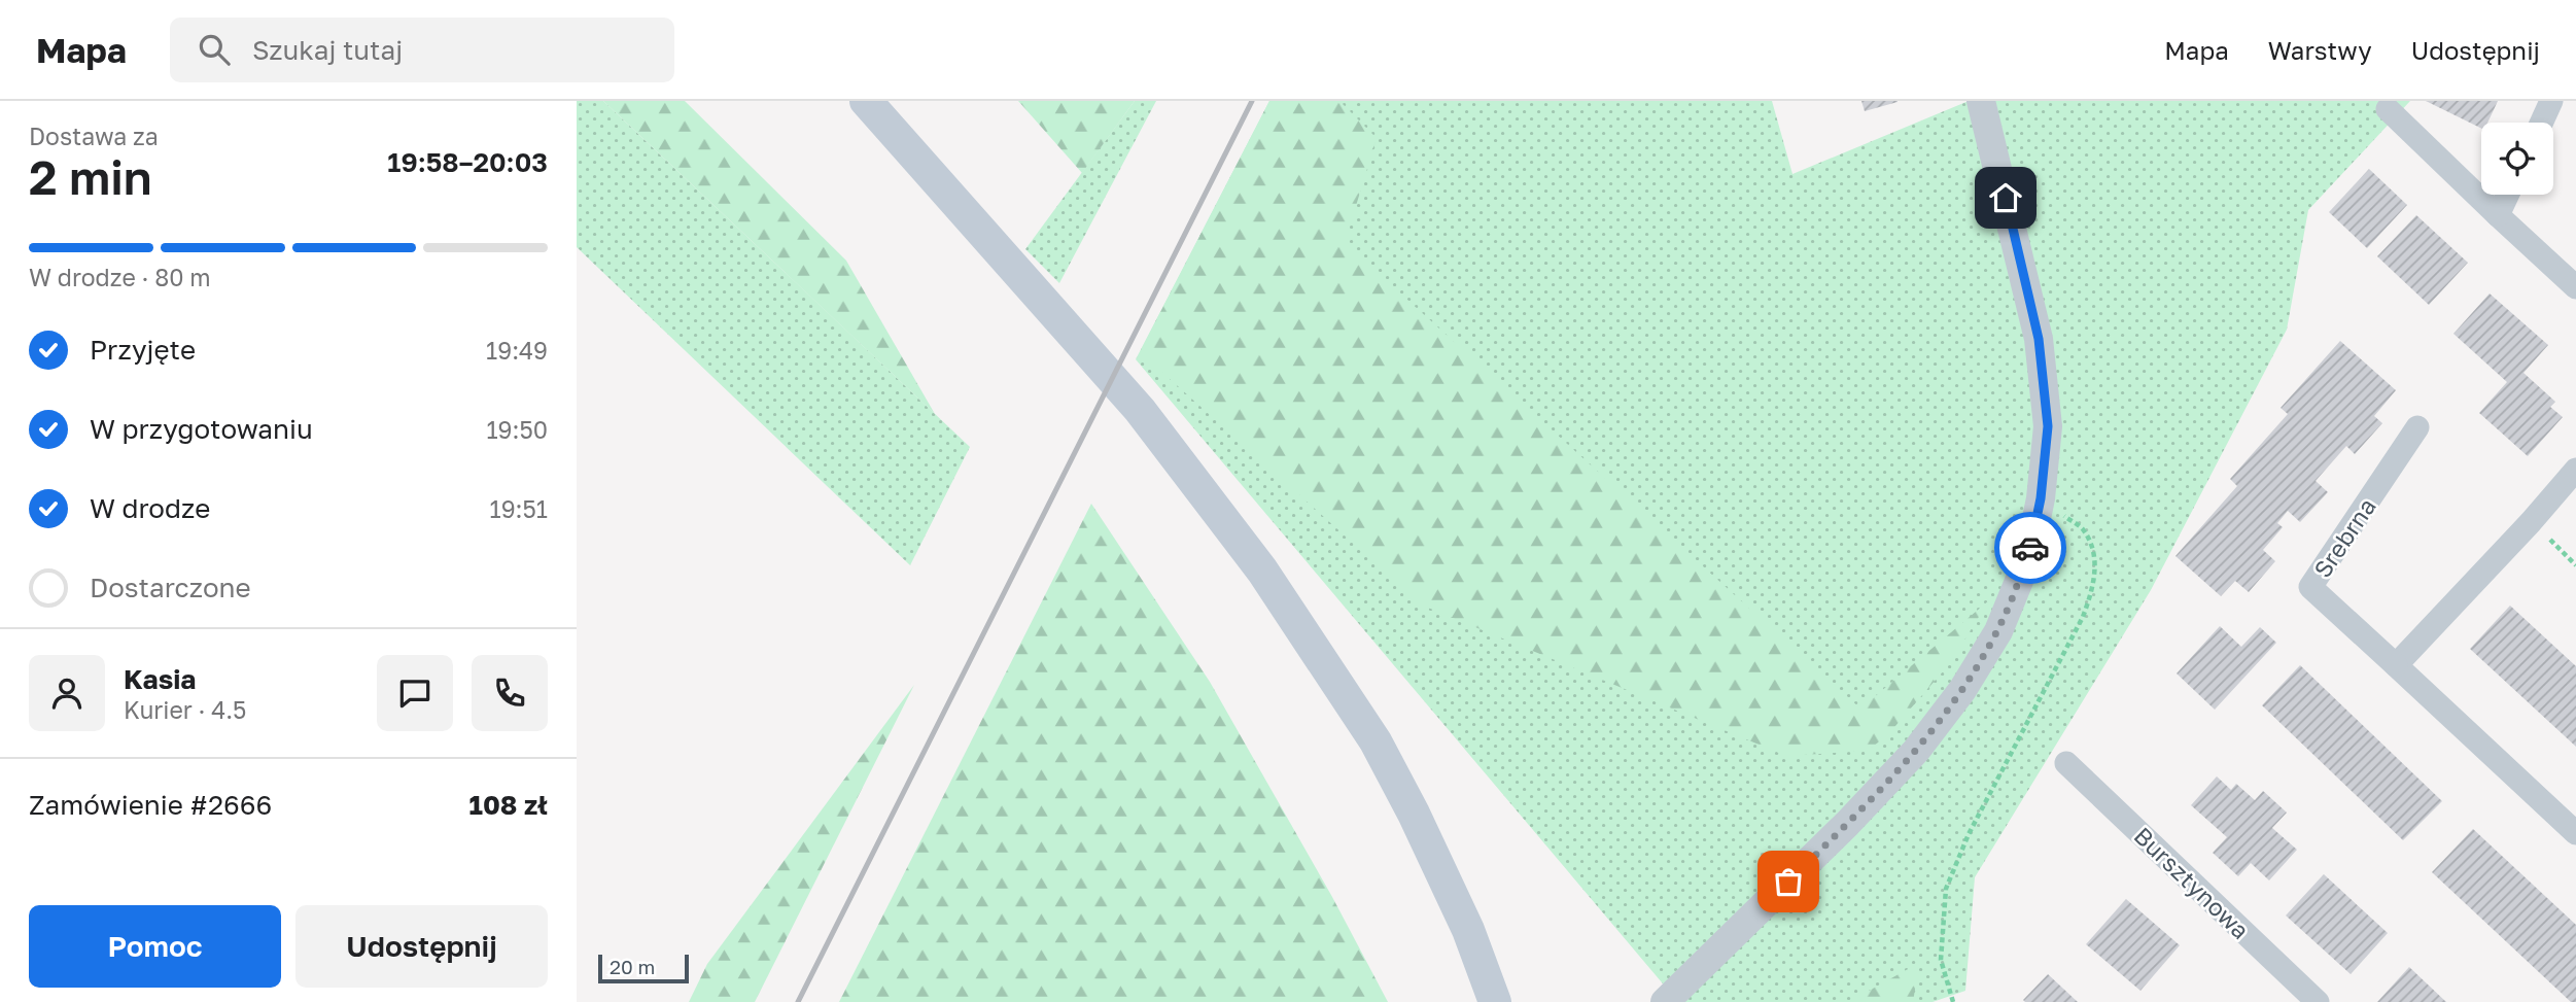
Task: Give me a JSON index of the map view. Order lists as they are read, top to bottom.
{
  "streets": {
    "street": ["Srebrna", "Bursztynowa"]
  },
  "scale_bar": "20 m",
  "page": {
    "header": "Mapa",
    "search": "Szukaj tutaj",
    "nav": ["Mapa", "Warstwy", "Udostępnij"],
    "heading": ["2 min", "Dostawa za", "19:58–20:03"],
    "panel": [
      "Kasia",
      "Kurier · 4.5",
      "Zamówienie #2666",
      "108 zł"
    ],
    "bar": "W drodze · 80 m",
    "list": [
      ["Przyjęte", "19:49"],
      ["W przygotowaniu", "19:50"],
      ["W drodze", "19:51"],
      "Dostarczone"
    ],
    "buttons": ["Pomoc", "Udostępnij"],
    "scale": "20 m"
  }
}
